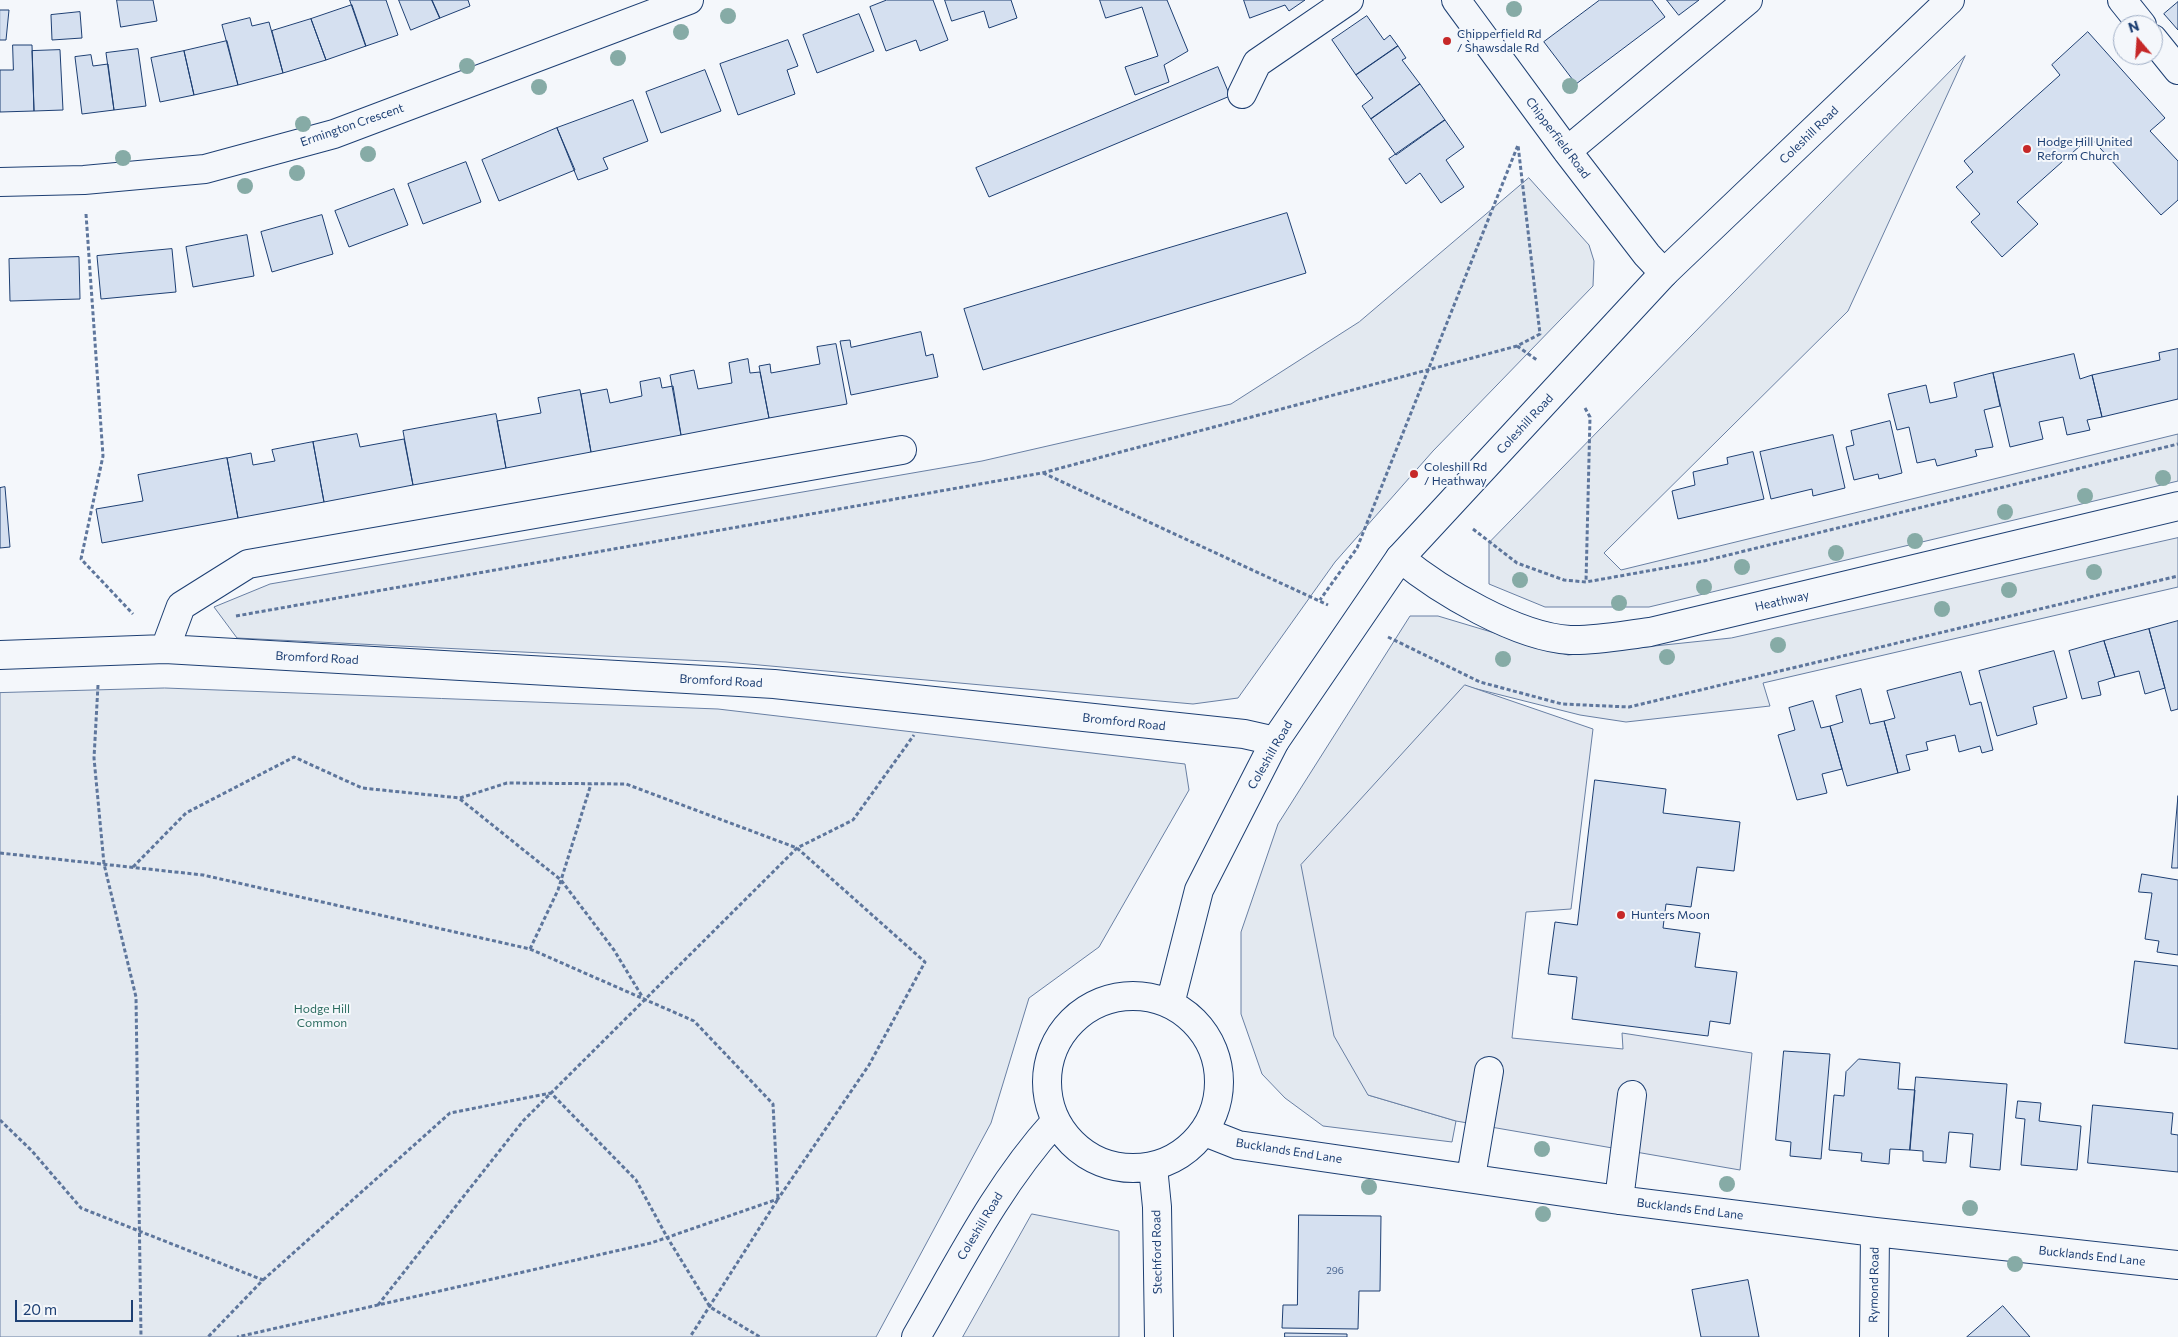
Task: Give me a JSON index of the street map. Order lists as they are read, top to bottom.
{
  "streets": {
    "street": [
      "Ermington Crescent",
      "Coleshill Road",
      "Chipperfield Road",
      "Heathway",
      "Bromford Road",
      "Bucklands End Lane",
      "Stechford Road",
      "Rymond Road"
    ]
  },
  "crossings": [
    ["Coleshill Road", "Chipperfield Road"],
    ["Coleshill Road", "Heathway"],
    ["Coleshill Road", "Bromford Road"],
    ["Coleshill Road", "Bucklands End Lane"],
    ["Coleshill Road", "Stechford Road"],
    ["Bucklands End Lane", "Stechford Road"],
    ["Bucklands End Lane", "Rymond Road"]
  ],
  "parks": ["Hodge Hill Common"],
  "places": [
    "Chipperfield Rd / Shawsdale Rd",
    "Hodge Hill United Reform Church",
    "Coleshill Rd / Heathway",
    "Hunters Moon"
  ],
  "house_numbers": ["296"],
  "scale_bar": "20 m",
  "north": "top"
}
